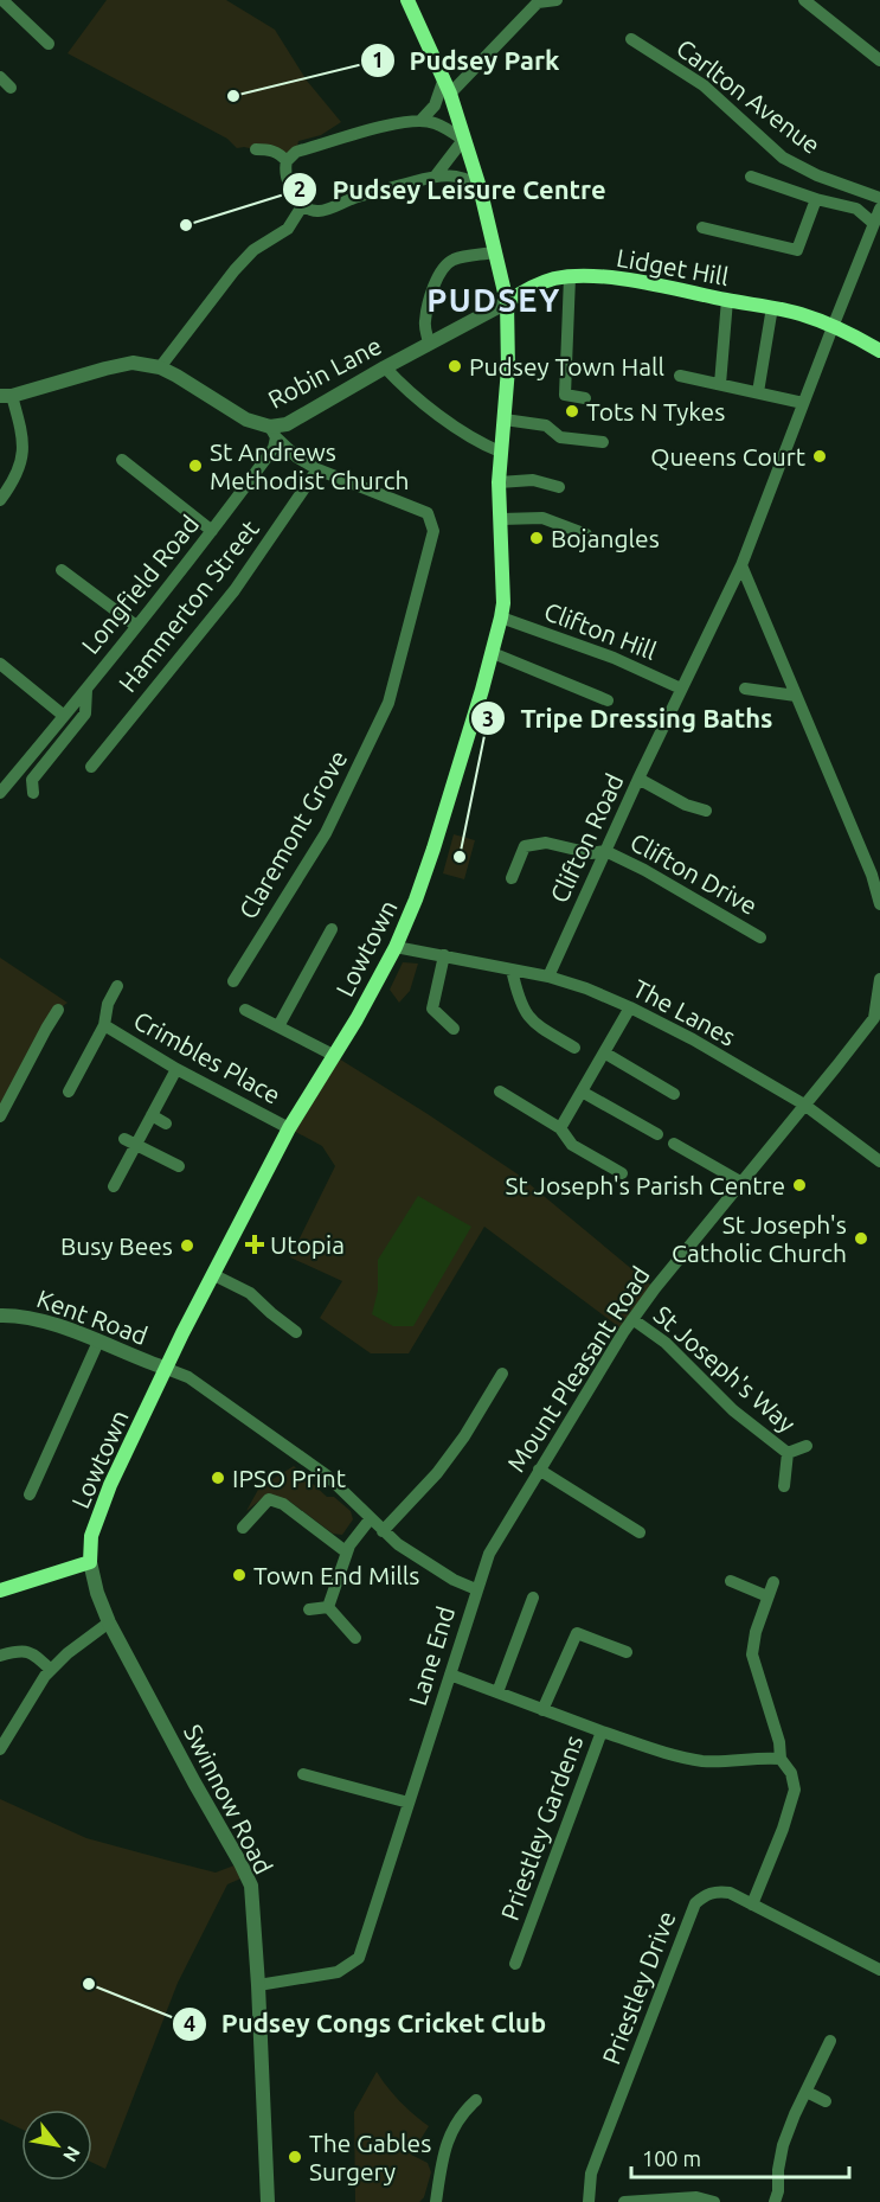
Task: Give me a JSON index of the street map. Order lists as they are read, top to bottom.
{
  "streets": {
    "main road": ["Lidget Hill", "Lowtown"],
    "street": [
      "Carlton Avenue",
      "Robin Lane",
      "Longfield Road",
      "Hammerton Street",
      "Clifton Hill",
      "Claremont Grove",
      "Clifton Road",
      "Clifton Drive",
      "The Lanes",
      "Crimbles Place",
      "Kent Road",
      "Mount Pleasant Road",
      "St Joseph's Way",
      "Lane End",
      "Swinnow Road",
      "Priestley Gardens",
      "Priestley Drive"
    ]
  },
  "crossings": [
    ["Lidget Hill", "Robin Lane"],
    ["Lidget Hill", "Lowtown"],
    ["Robin Lane", "Longfield Road"],
    ["Robin Lane", "Claremont Grove"],
    ["Robin Lane", "Lowtown"],
    ["Longfield Road", "Claremont Grove"],
    ["Hammerton Street", "Claremont Grove"],
    ["Clifton Hill", "Clifton Road"],
    ["Clifton Hill", "Lowtown"],
    ["Clifton Road", "Clifton Drive"],
    ["Clifton Road", "The Lanes"],
    ["Lowtown", "The Lanes"],
    ["Lowtown", "Crimbles Place"],
    ["Lowtown", "Kent Road"],
    ["Lowtown", "Lane End"],
    ["Lowtown", "Swinnow Road"],
    ["The Lanes", "Mount Pleasant Road"],
    ["Kent Road", "Lane End"],
    ["Mount Pleasant Road", "St Joseph's Way"],
    ["Mount Pleasant Road", "Lane End"],
    ["Lane End", "Swinnow Road"],
    ["Lane End", "Priestley Gardens"]
  ],
  "districts": ["PUDSEY"],
  "places": {
    "other": [
      "Pudsey Park",
      "Pudsey Leisure Centre",
      "Pudsey Town Hall",
      "Tots N Tykes",
      "Queens Court",
      "St Andrews Methodist Church",
      "Bojangles",
      "Tripe Dressing Baths",
      "St Joseph's Parish Centre",
      "St Joseph's Catholic Church",
      "Busy Bees",
      "IPSO Print",
      "Town End Mills",
      "Pudsey Congs Cricket Club",
      "The Gables Surgery"
    ],
    "health": ["Utopia"]
  },
  "scale_bar": "100 m",
  "north": "bottom right"
}
